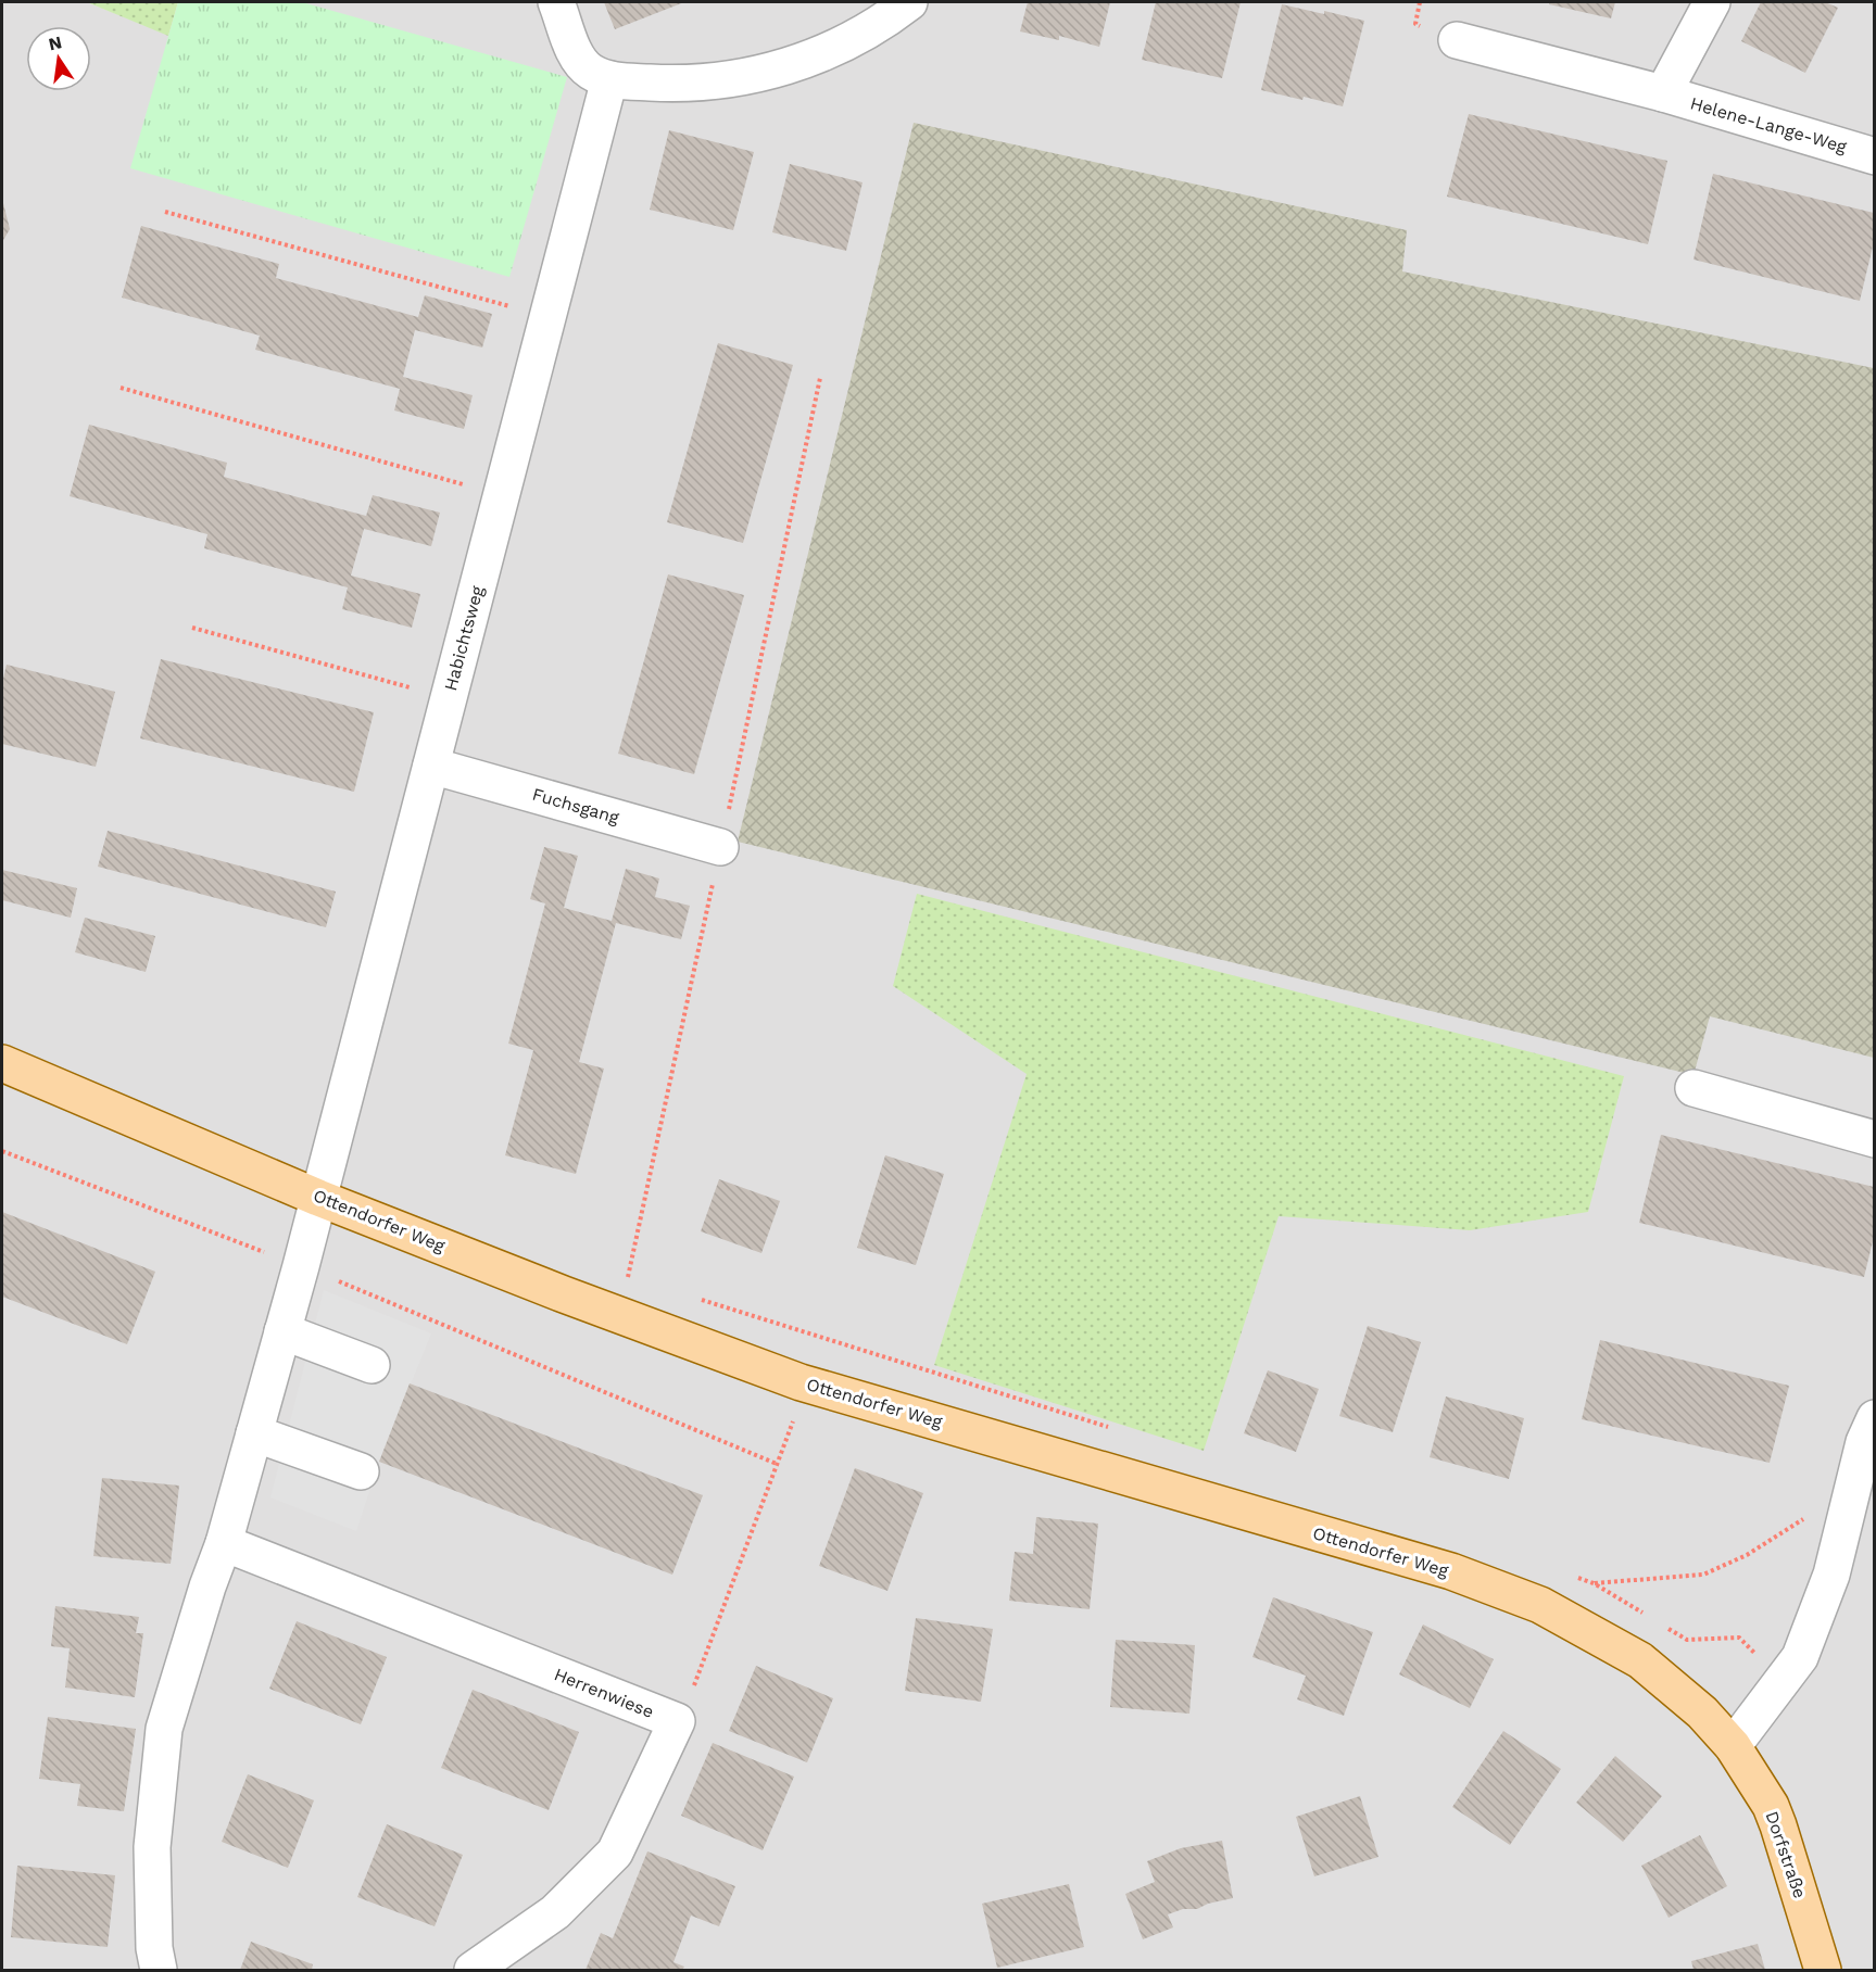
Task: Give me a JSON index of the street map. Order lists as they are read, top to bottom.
{
  "streets": {
    "main road": ["Ottendorfer Weg", "Dorfstraße"],
    "street": [
      "Helene-Lange-Weg",
      "Habichtsweg",
      "Fuchsgang",
      "Herrenwiese"
    ]
  },
  "crossings": [
    ["Habichtsweg", "Fuchsgang"],
    ["Habichtsweg", "Ottendorfer Weg"],
    ["Ottendorfer Weg", "Dorfstraße"]
  ],
  "north": "top"
}
